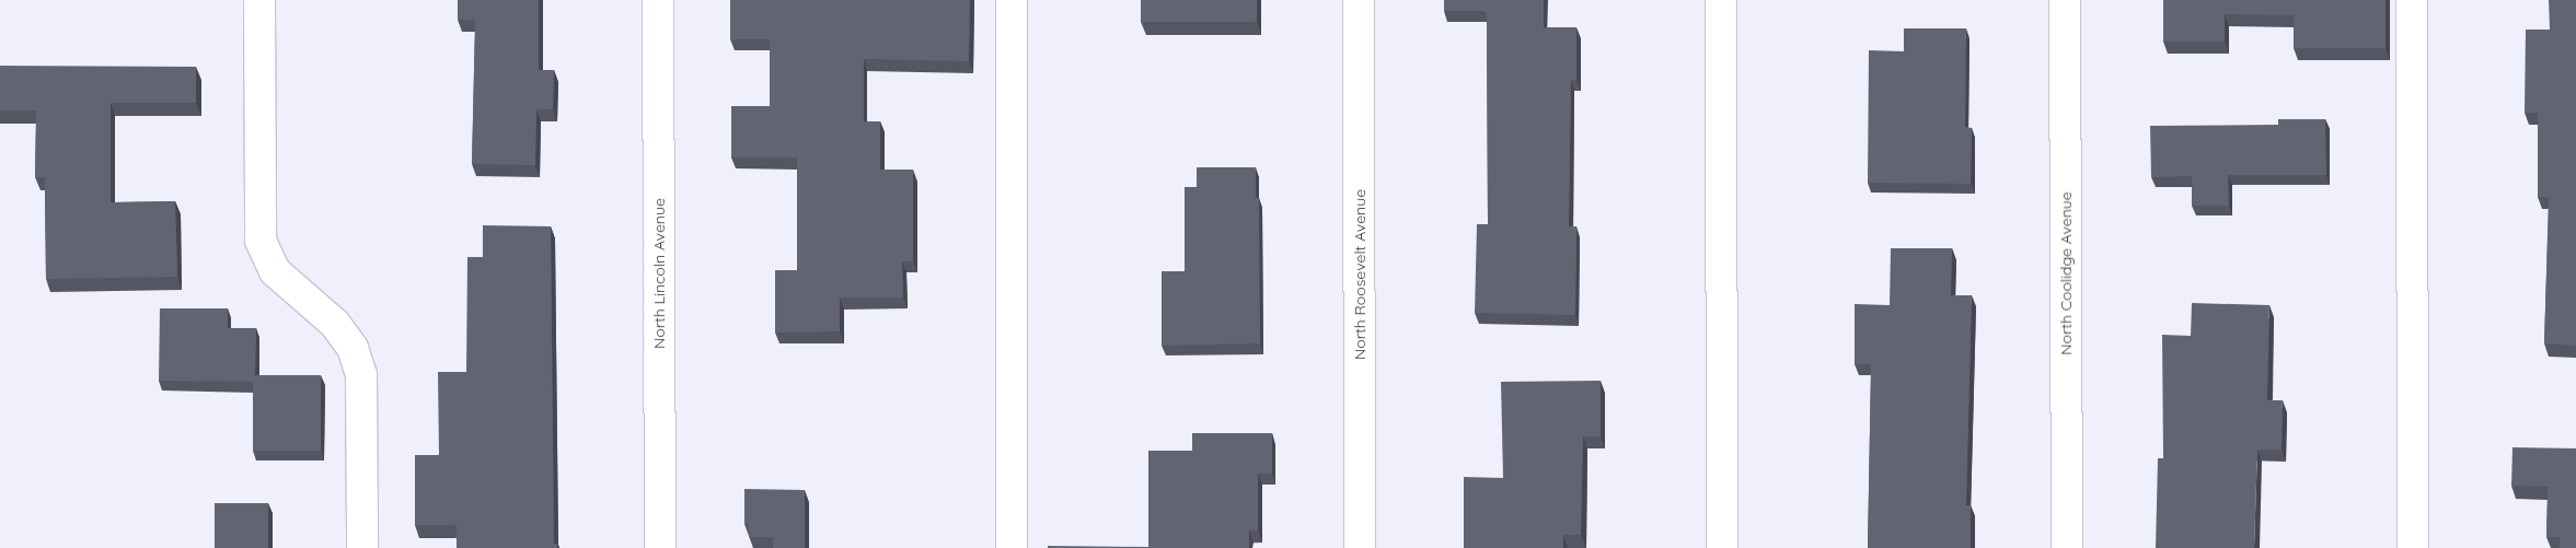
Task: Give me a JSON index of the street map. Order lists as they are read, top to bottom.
{
  "streets": {
    "street": ["North Lincoln Avenue", "North Coolidge Avenue", "North Roosevelt Avenue"]
  }
}
